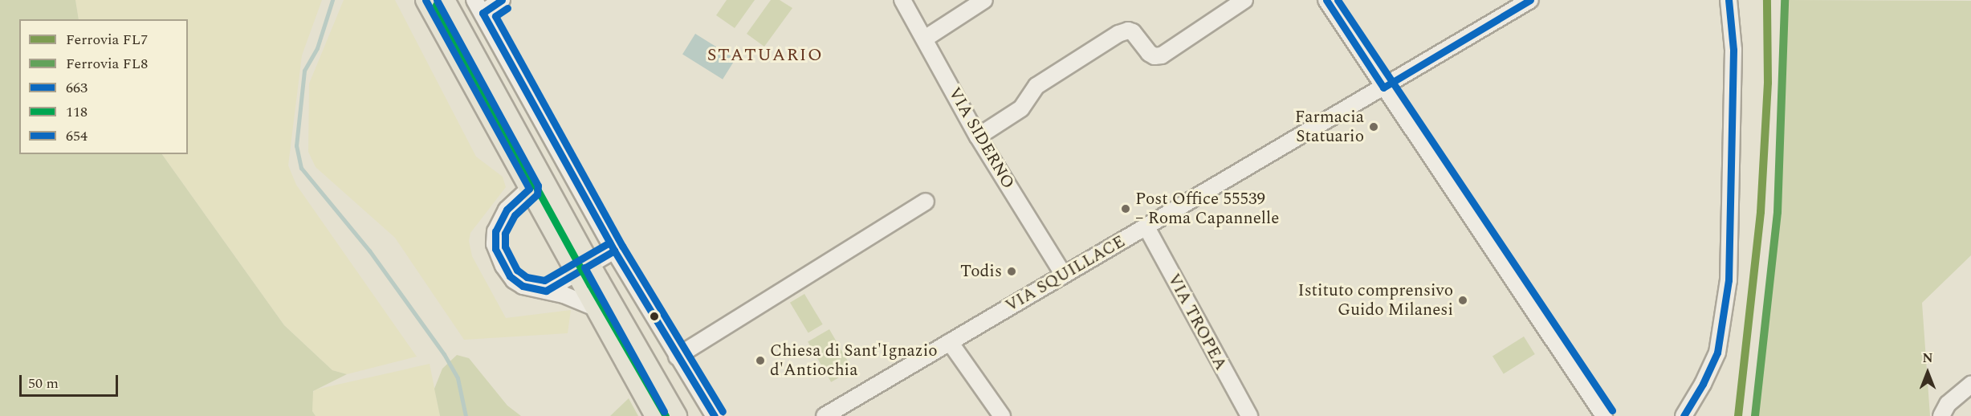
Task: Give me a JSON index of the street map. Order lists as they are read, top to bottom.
{
  "streets": {
    "street": ["VIA SIDERNO", "VIA SQUILLACE", "VIA TROPEA"]
  },
  "crossings": [
    ["VIA SIDERNO", "VIA SQUILLACE"],
    ["VIA SQUILLACE", "VIA TROPEA"]
  ],
  "districts": ["STATUARIO"],
  "places": [
    "Farmacia Statuario",
    "Post Office 55539 – Roma Capannelle",
    "Todis",
    "Istituto comprensivo Guido Milanesi",
    "Chiesa di Sant'Ignazio d'Antiochia"
  ],
  "lines": [
    "rail line FL7",
    "rail line FL8",
    "transit line 663",
    "transit line 654",
    "transit line 118"
  ],
  "legend": [
    "Ferrovia FL7",
    "Ferrovia FL8",
    "663",
    "118",
    "654"
  ],
  "scale_bar": "50 m",
  "north": "top"
}
